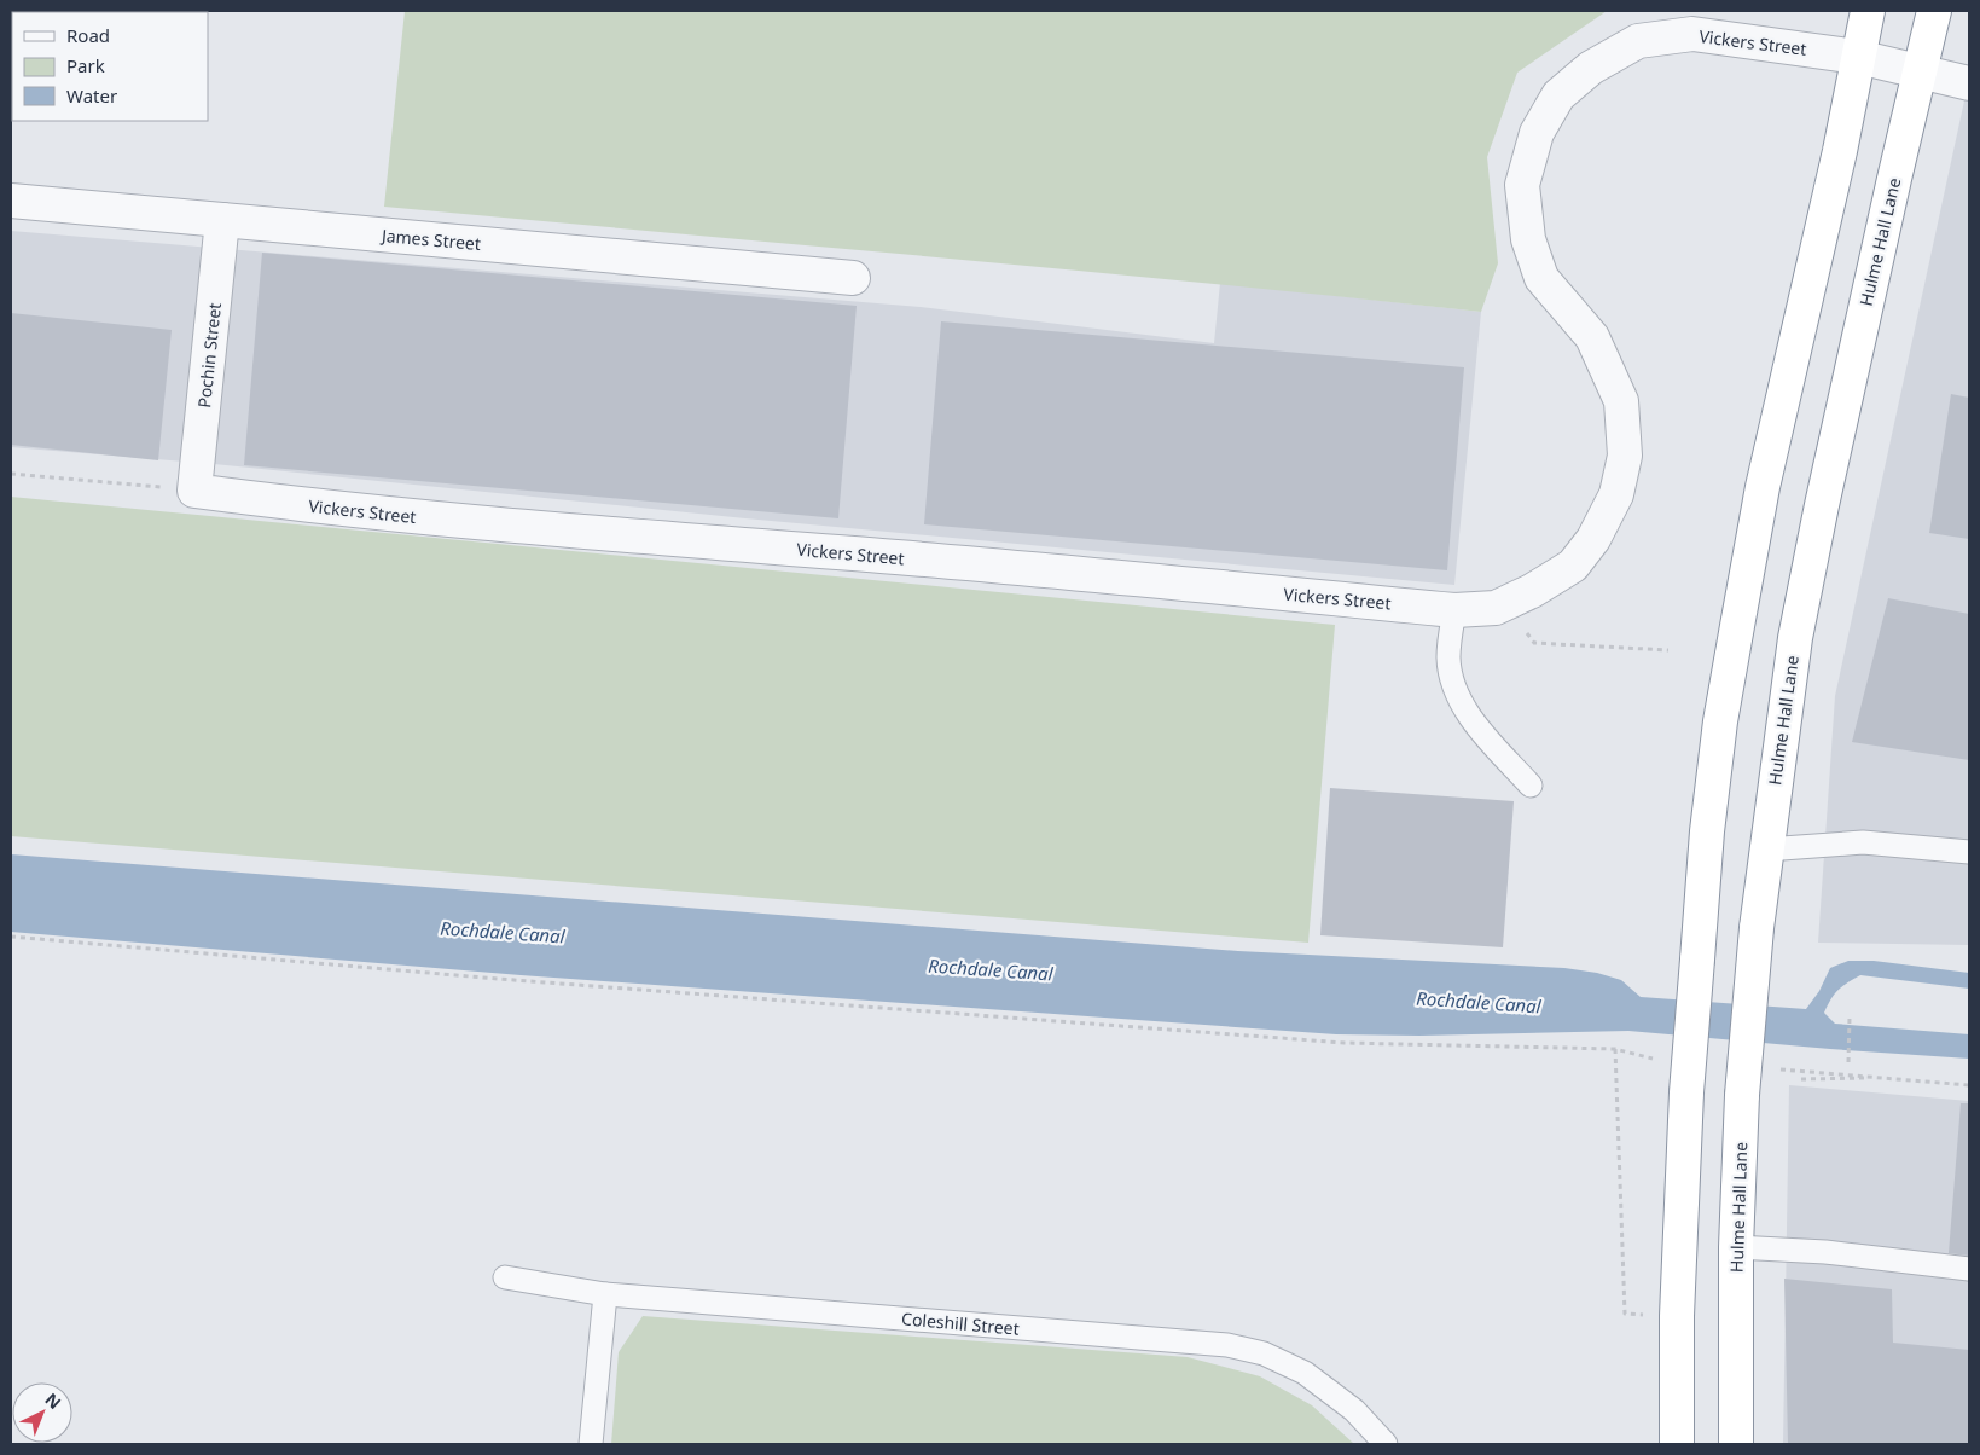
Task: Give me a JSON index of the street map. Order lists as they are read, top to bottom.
{
  "streets": {
    "highway": ["Hulme Hall Lane"],
    "street": ["Vickers Street", "James Street", "Pochin Street"],
    "lane": ["Coleshill Street"]
  },
  "crossings": [
    ["Vickers Street", "Hulme Hall Lane"],
    ["Vickers Street", "Pochin Street"],
    ["James Street", "Pochin Street"]
  ],
  "water": ["Rochdale Canal"],
  "legend": ["Road", "Park", "Water"],
  "north": "top right"
}
